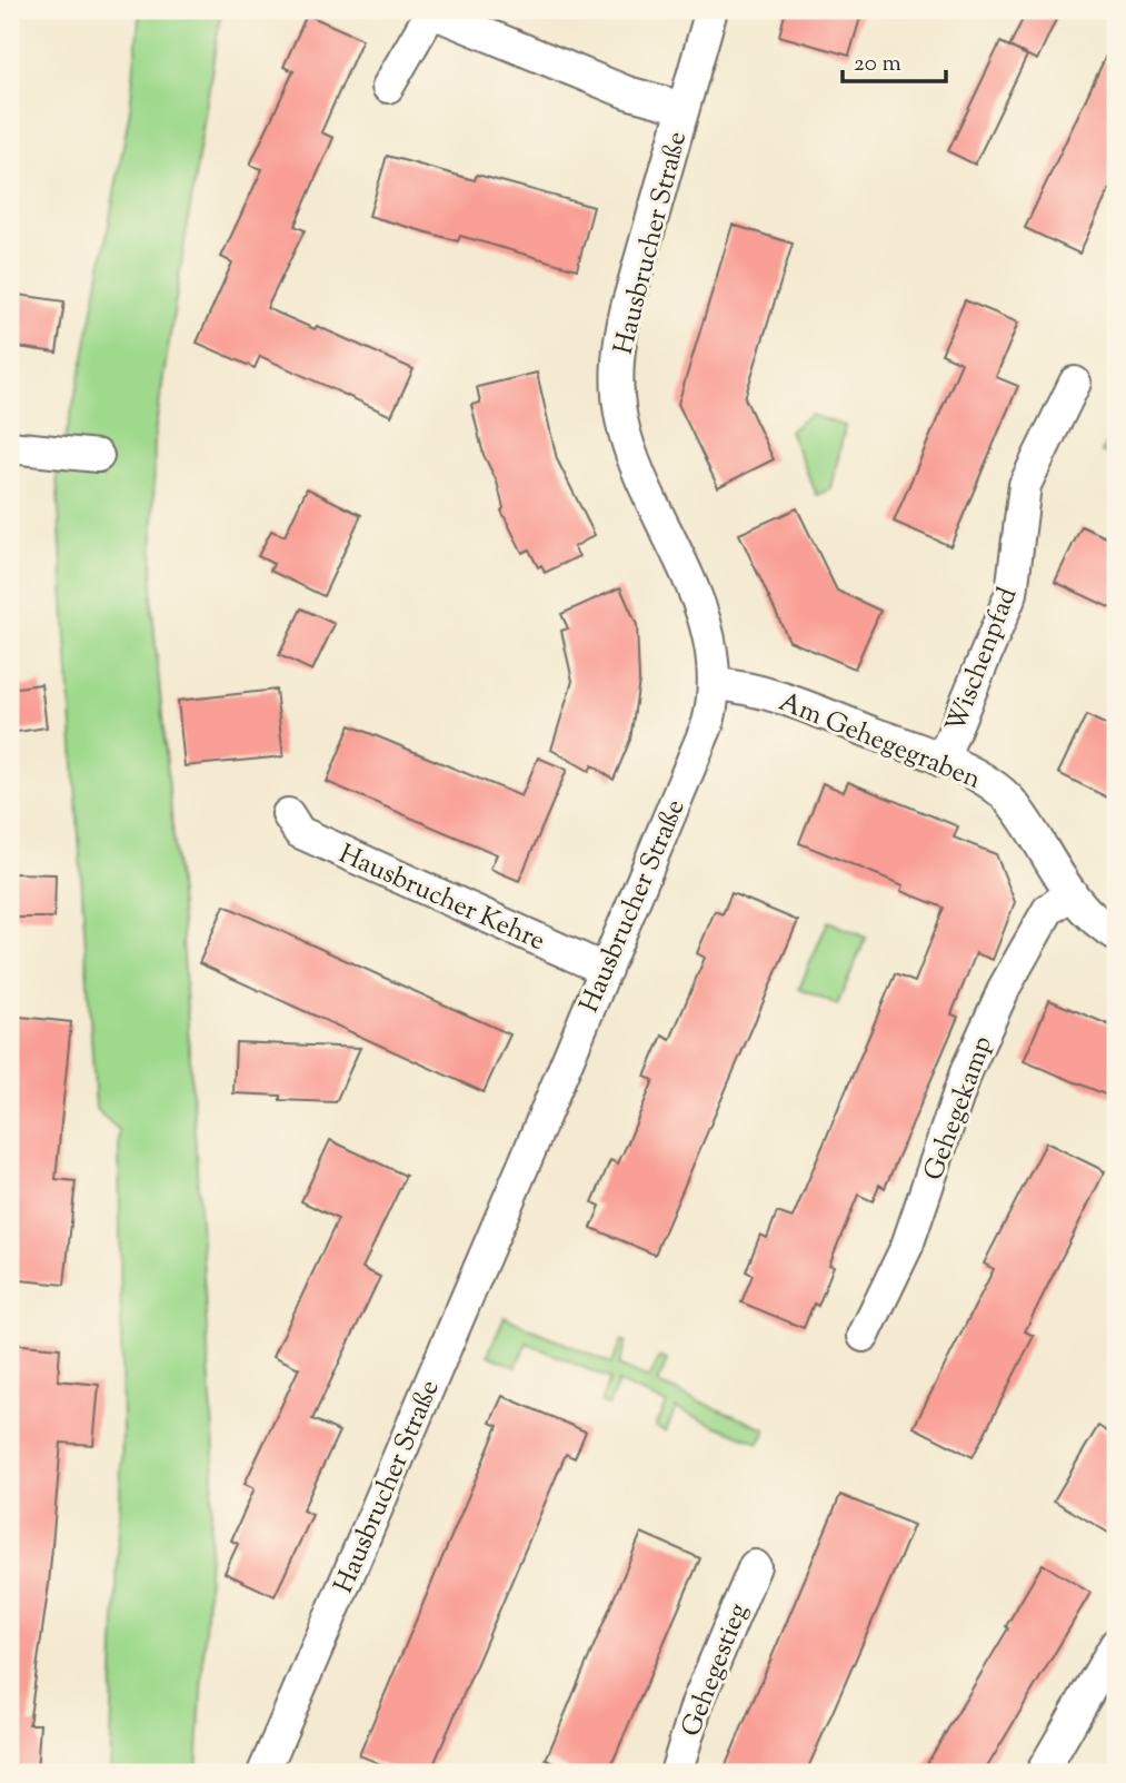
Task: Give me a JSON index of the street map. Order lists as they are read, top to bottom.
{
  "streets": {
    "street": [
      "Hausbrucher Straße",
      "Wischenpfad",
      "Am Gehegegraben",
      "Hausbrucher Kehre",
      "Gehegekamp",
      "Gehegestieg"
    ]
  },
  "crossings": [
    ["Hausbrucher Straße", "Am Gehegegraben"],
    ["Hausbrucher Straße", "Hausbrucher Kehre"],
    ["Wischenpfad", "Am Gehegegraben"],
    ["Am Gehegegraben", "Gehegekamp"]
  ],
  "scale_bar": "20 m"
}
